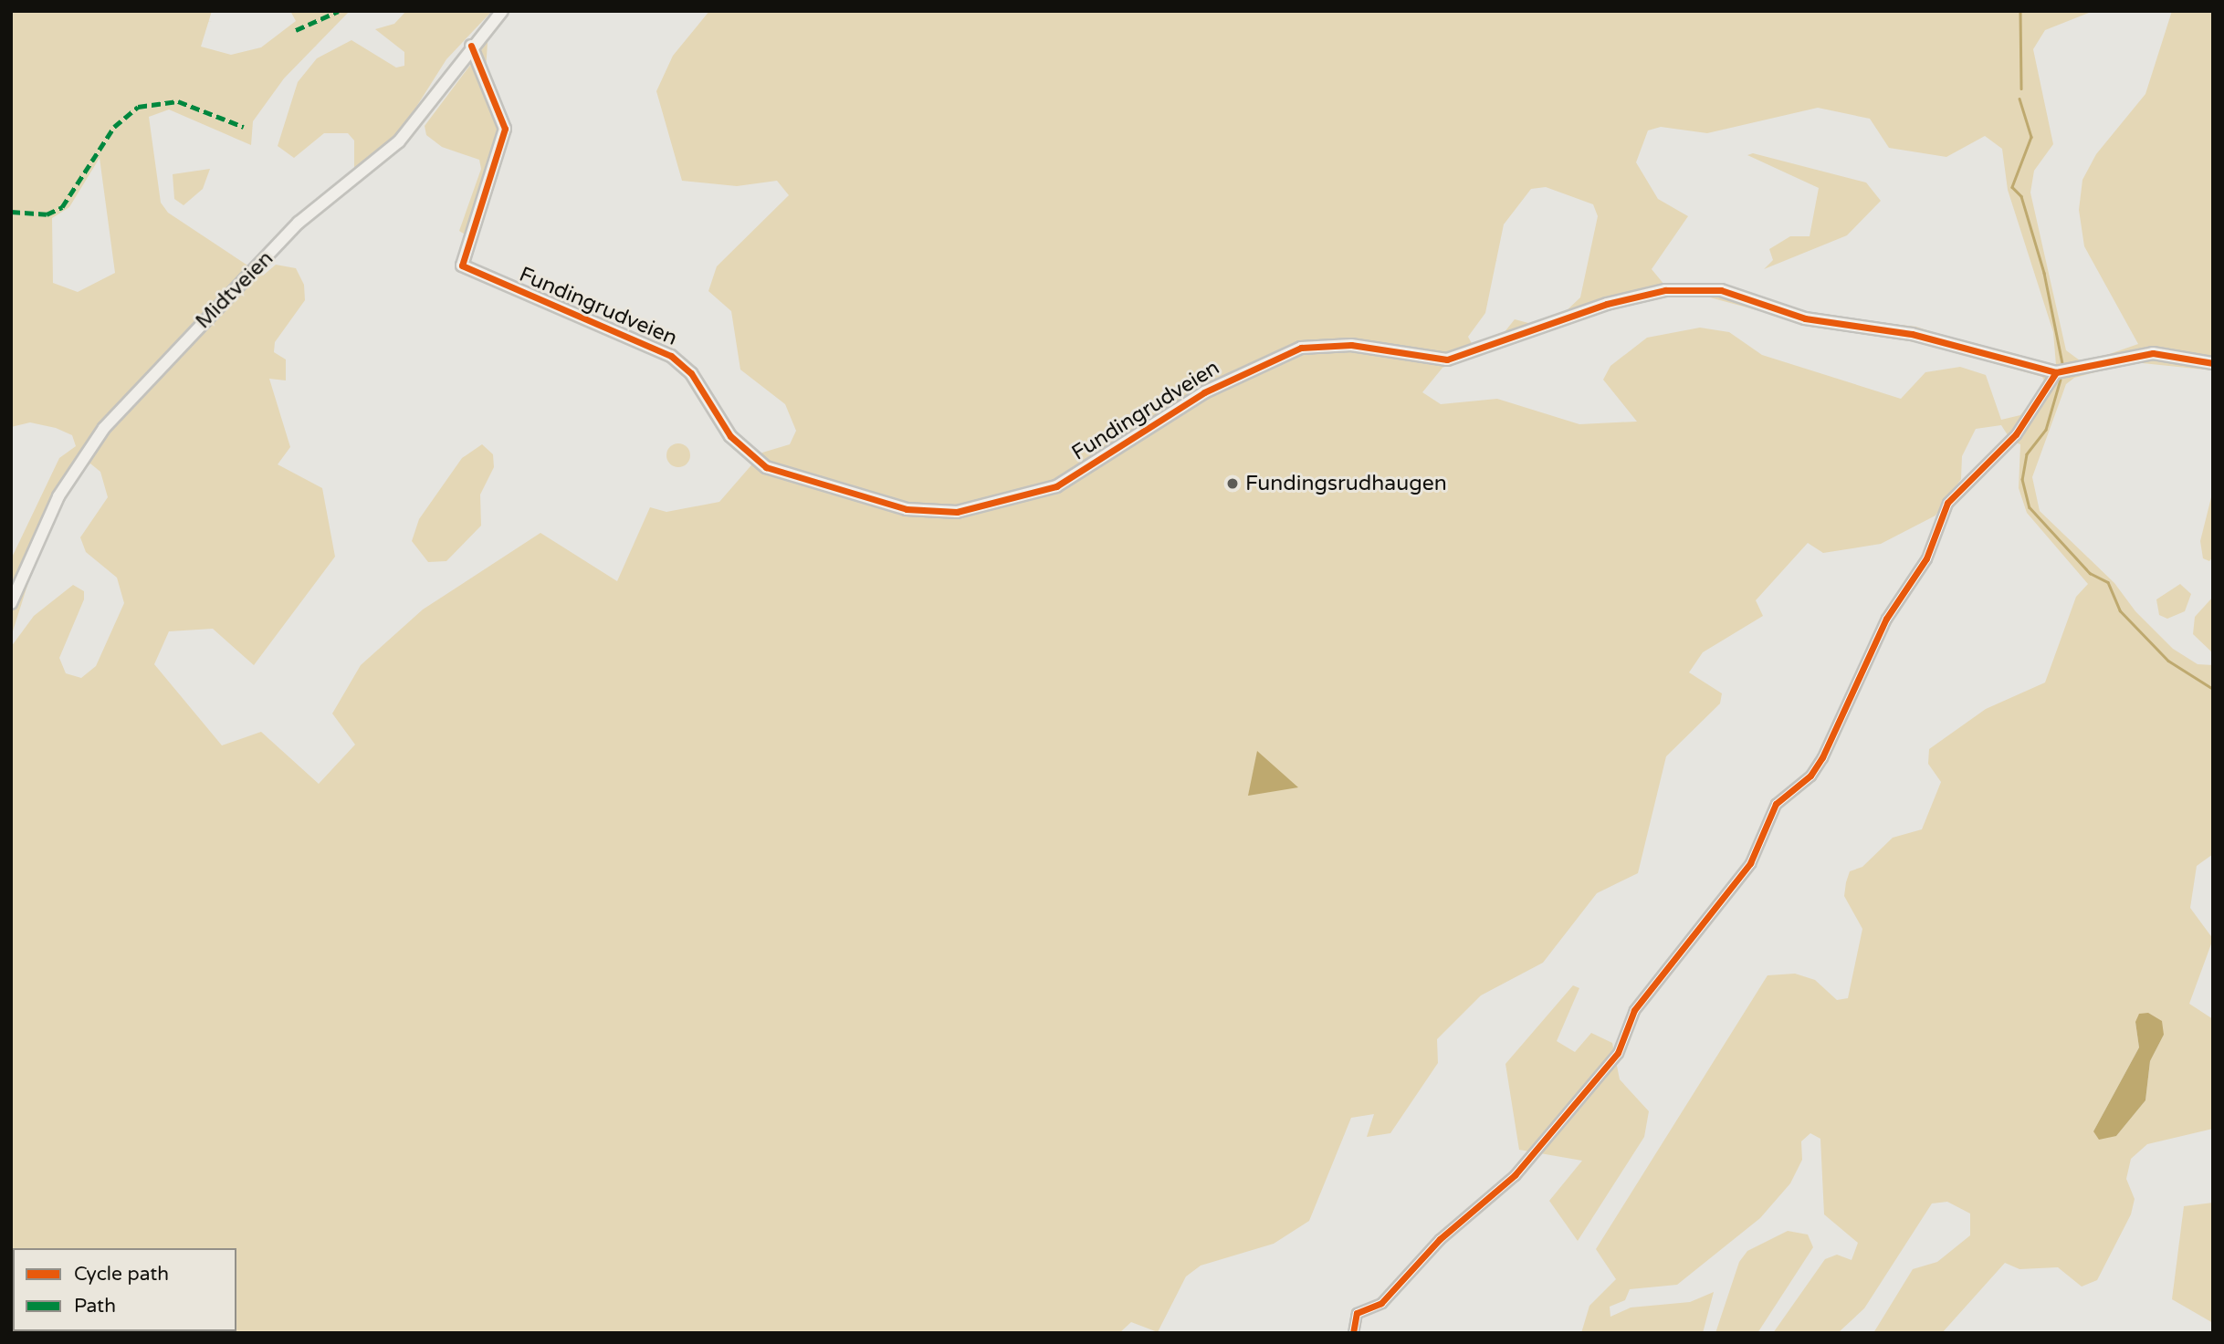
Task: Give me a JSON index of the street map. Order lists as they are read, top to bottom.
{
  "streets": {
    "street": ["Midtveien", "Fundingrudveien"]
  },
  "crossings": [
    ["Midtveien", "Fundingrudveien"]
  ],
  "places": ["Fundingsrudhaugen"],
  "legend": ["Cycle path", "Path"]
}
